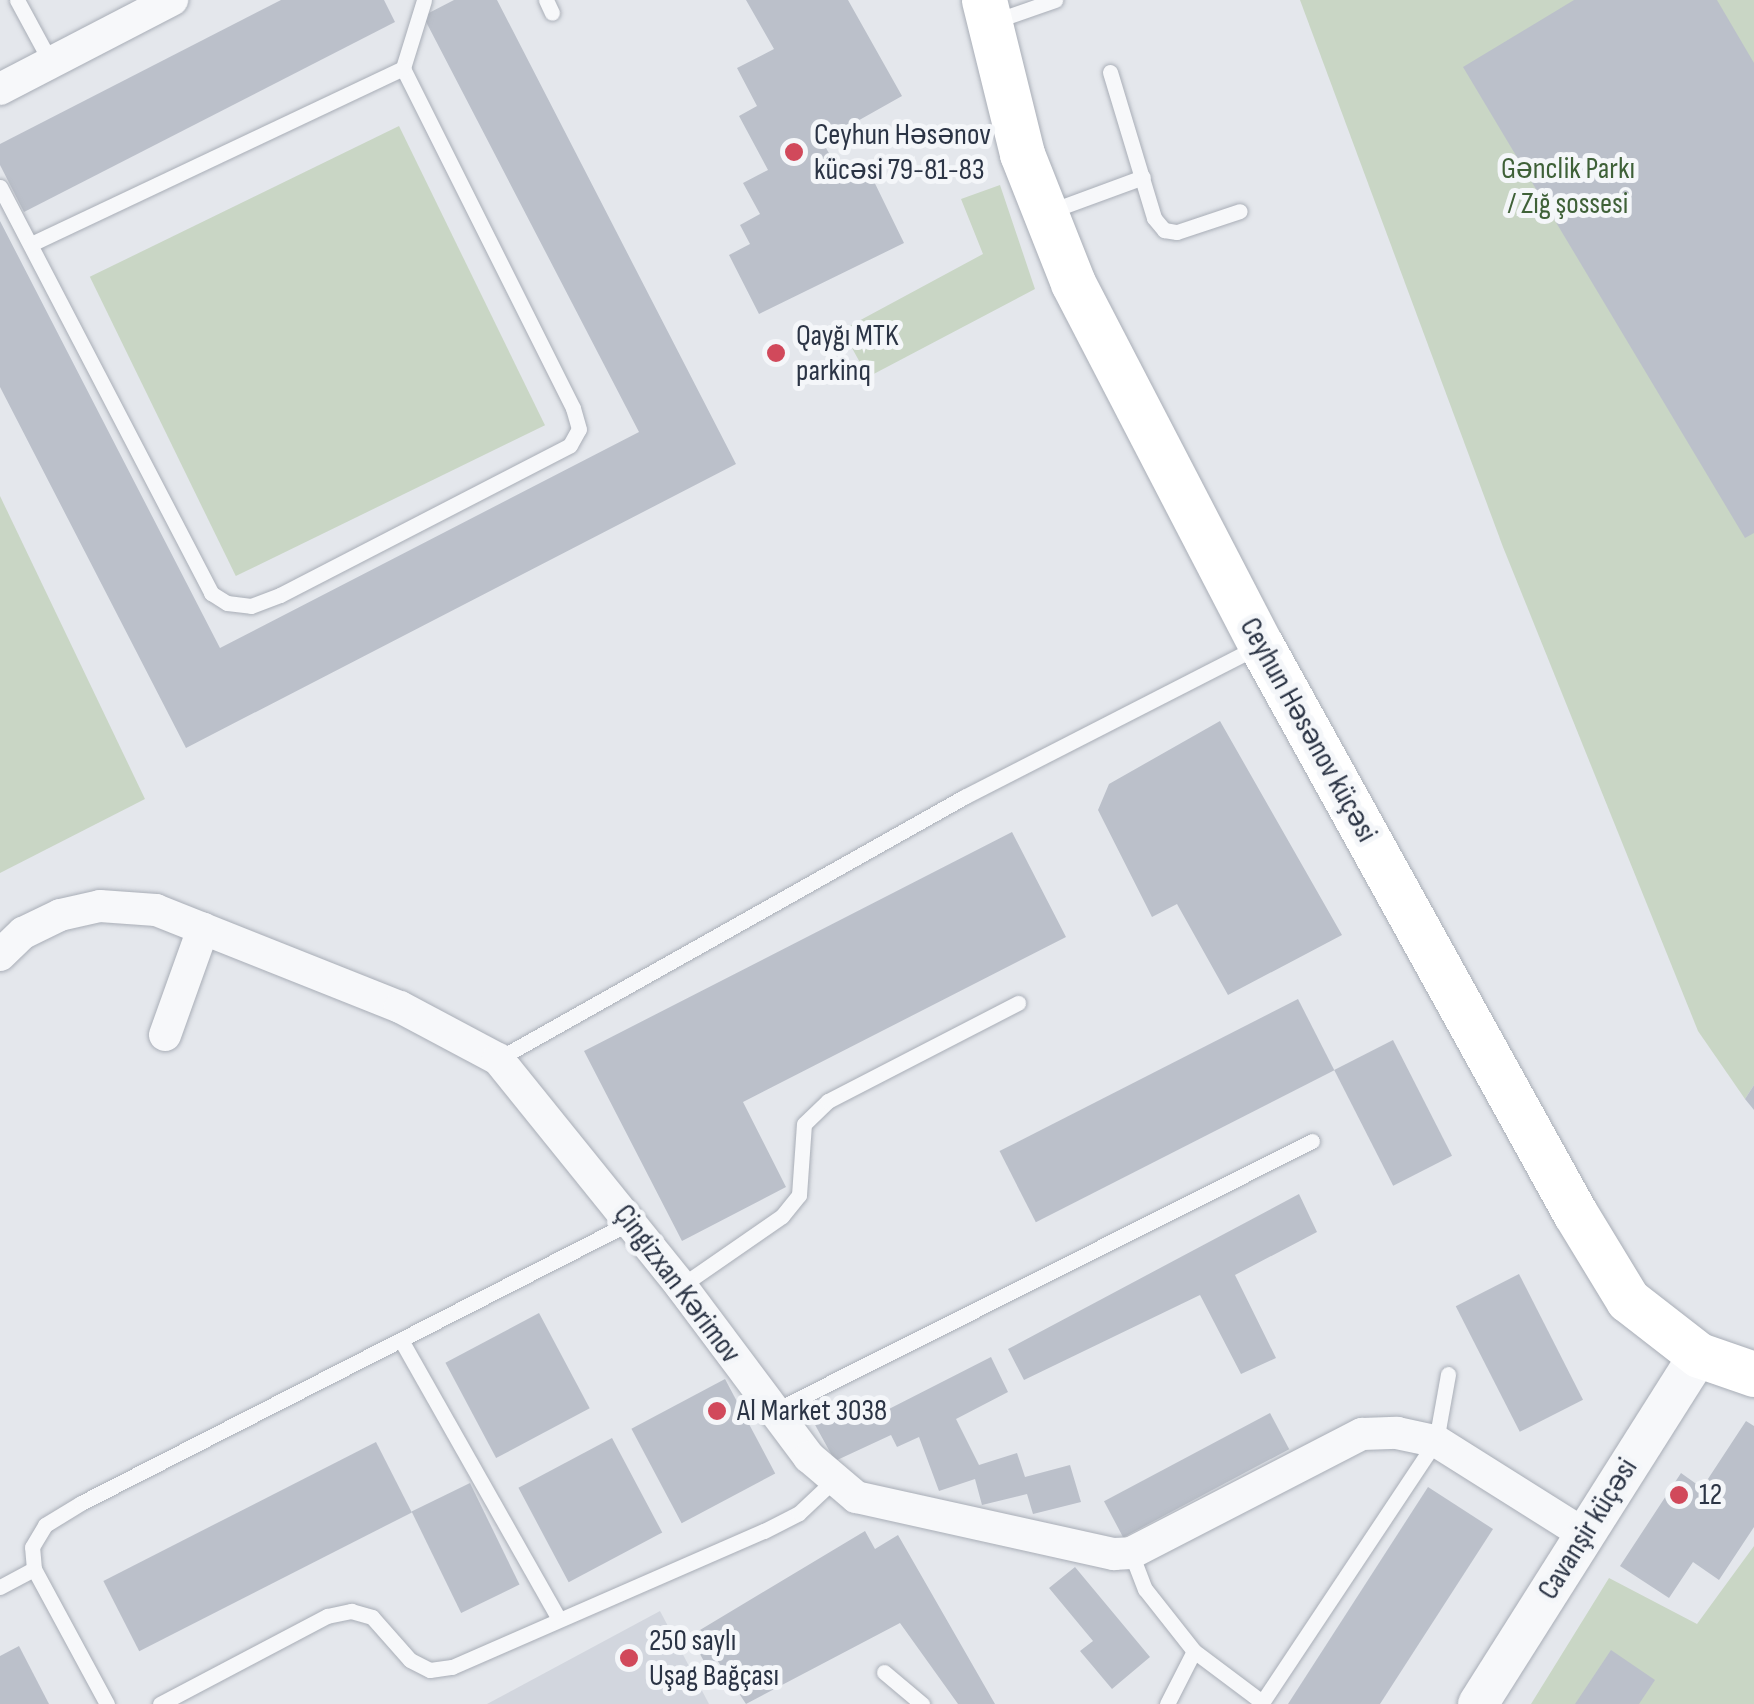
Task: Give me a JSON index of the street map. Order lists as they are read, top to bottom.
{
  "streets": {
    "main road": ["Ceyhun Həsənov küçəsi"],
    "street": ["Çingizxan Kərimov", "Cavanşir küçəsi"]
  },
  "crossings": [
    ["Ceyhun Həsənov küçəsi", "Cavanşir küçəsi"]
  ],
  "parks": ["Gənclik Parkı / Zığ şossesi"],
  "places": [
    "Ceyhun Həsənov kücəsi 79-81-83",
    "Qayğı MTK parkinq",
    "Al Market 3038",
    "12",
    "250 saylı Uşag Bağçası"
  ]
}
